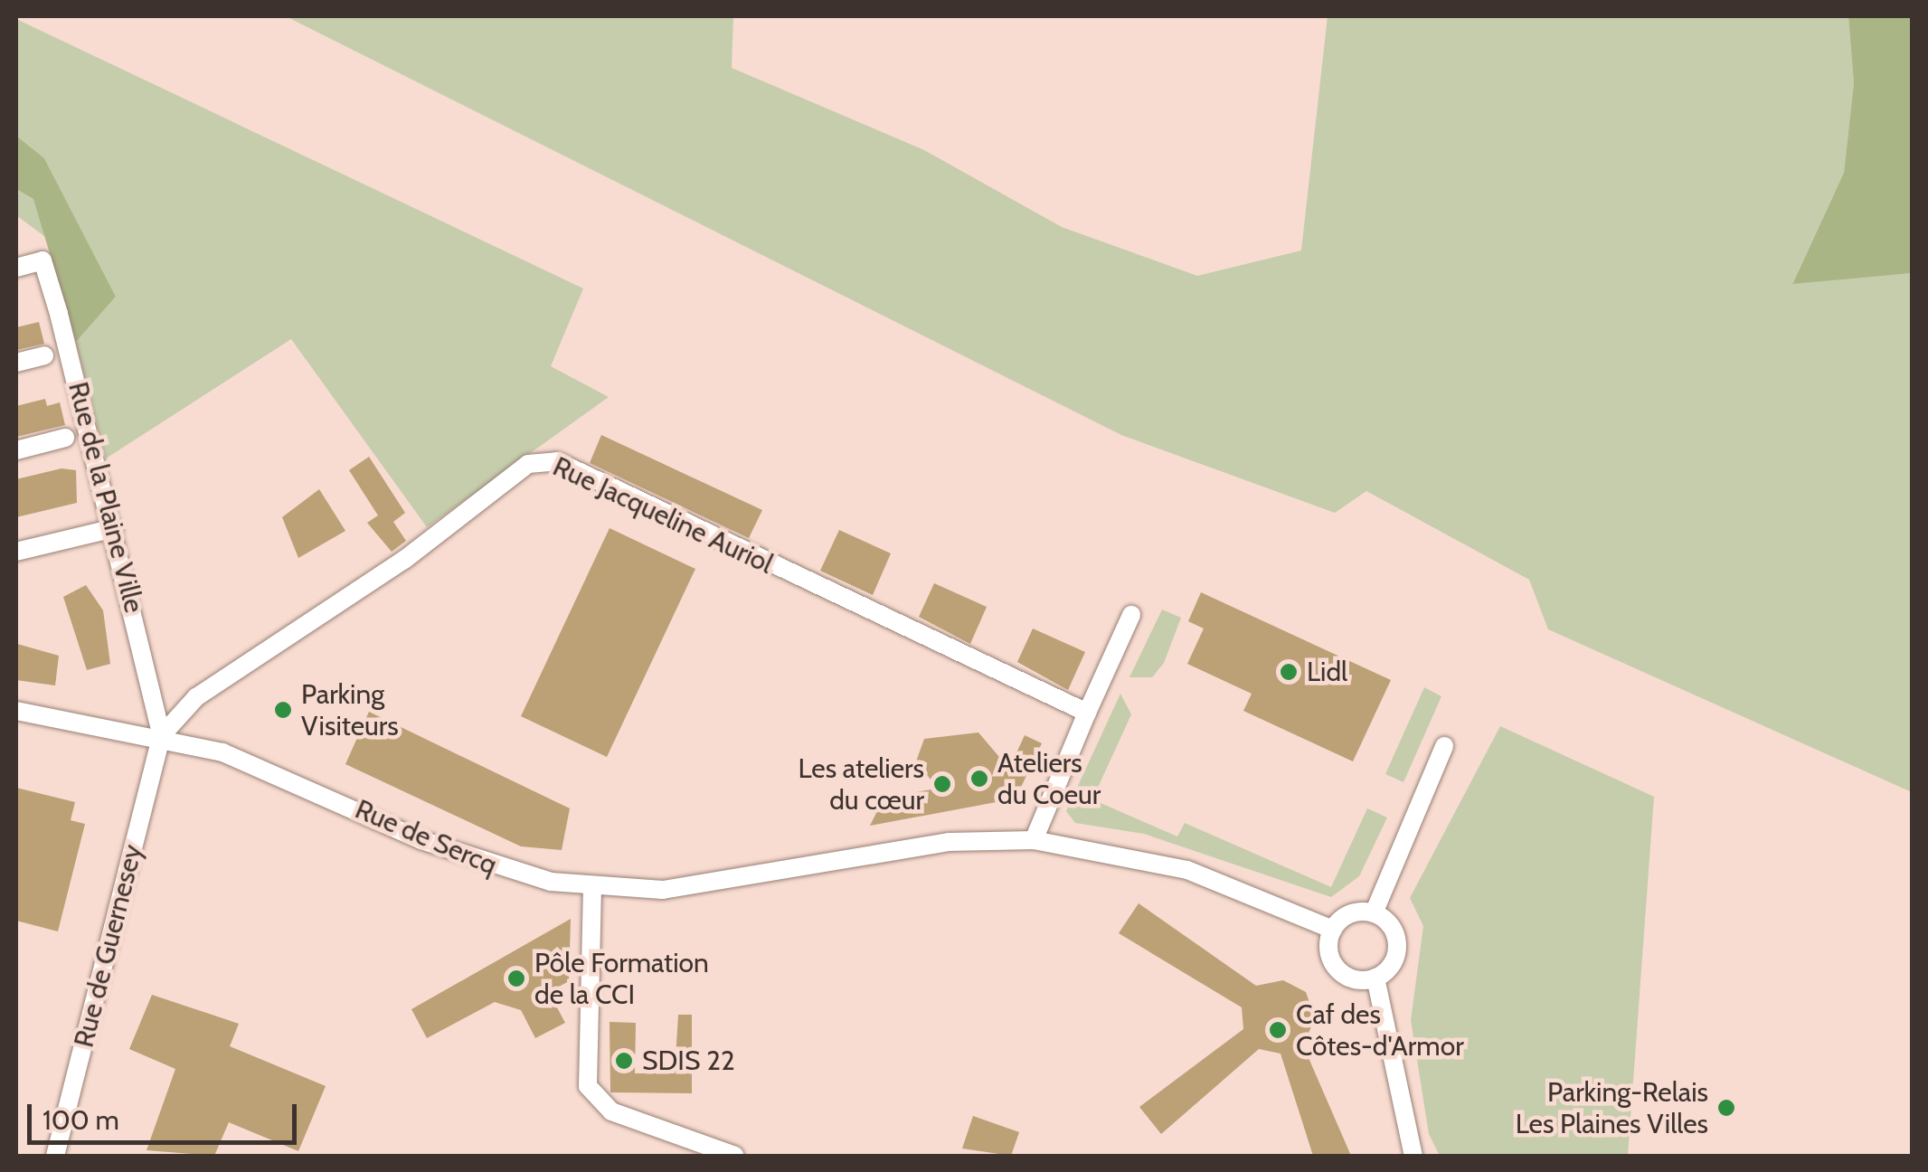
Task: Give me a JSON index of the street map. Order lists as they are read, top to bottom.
{
  "streets": {
    "street": [
      "Rue de la Plaine Ville",
      "Rue Jacqueline Auriol",
      "Rue de Sercq",
      "Rue de Guernesey"
    ]
  },
  "crossings": [
    ["Rue de la Plaine Ville", "Rue Jacqueline Auriol"],
    ["Rue de la Plaine Ville", "Rue de Sercq"],
    ["Rue de la Plaine Ville", "Rue de Guernesey"],
    ["Rue Jacqueline Auriol", "Rue de Sercq"],
    ["Rue Jacqueline Auriol", "Rue de Guernesey"],
    ["Rue de Sercq", "Rue de Guernesey"]
  ],
  "places": [
    "Lidl",
    "Parking Visiteurs",
    "Ateliers du Coeur",
    "Les ateliers du cœur",
    "Pôle Formation de la CCI",
    "Caf des Côtes-d'Armor",
    "SDIS 22",
    "Parking-Relais Les Plaines Villes"
  ],
  "scale_bar": "100 m"
}
